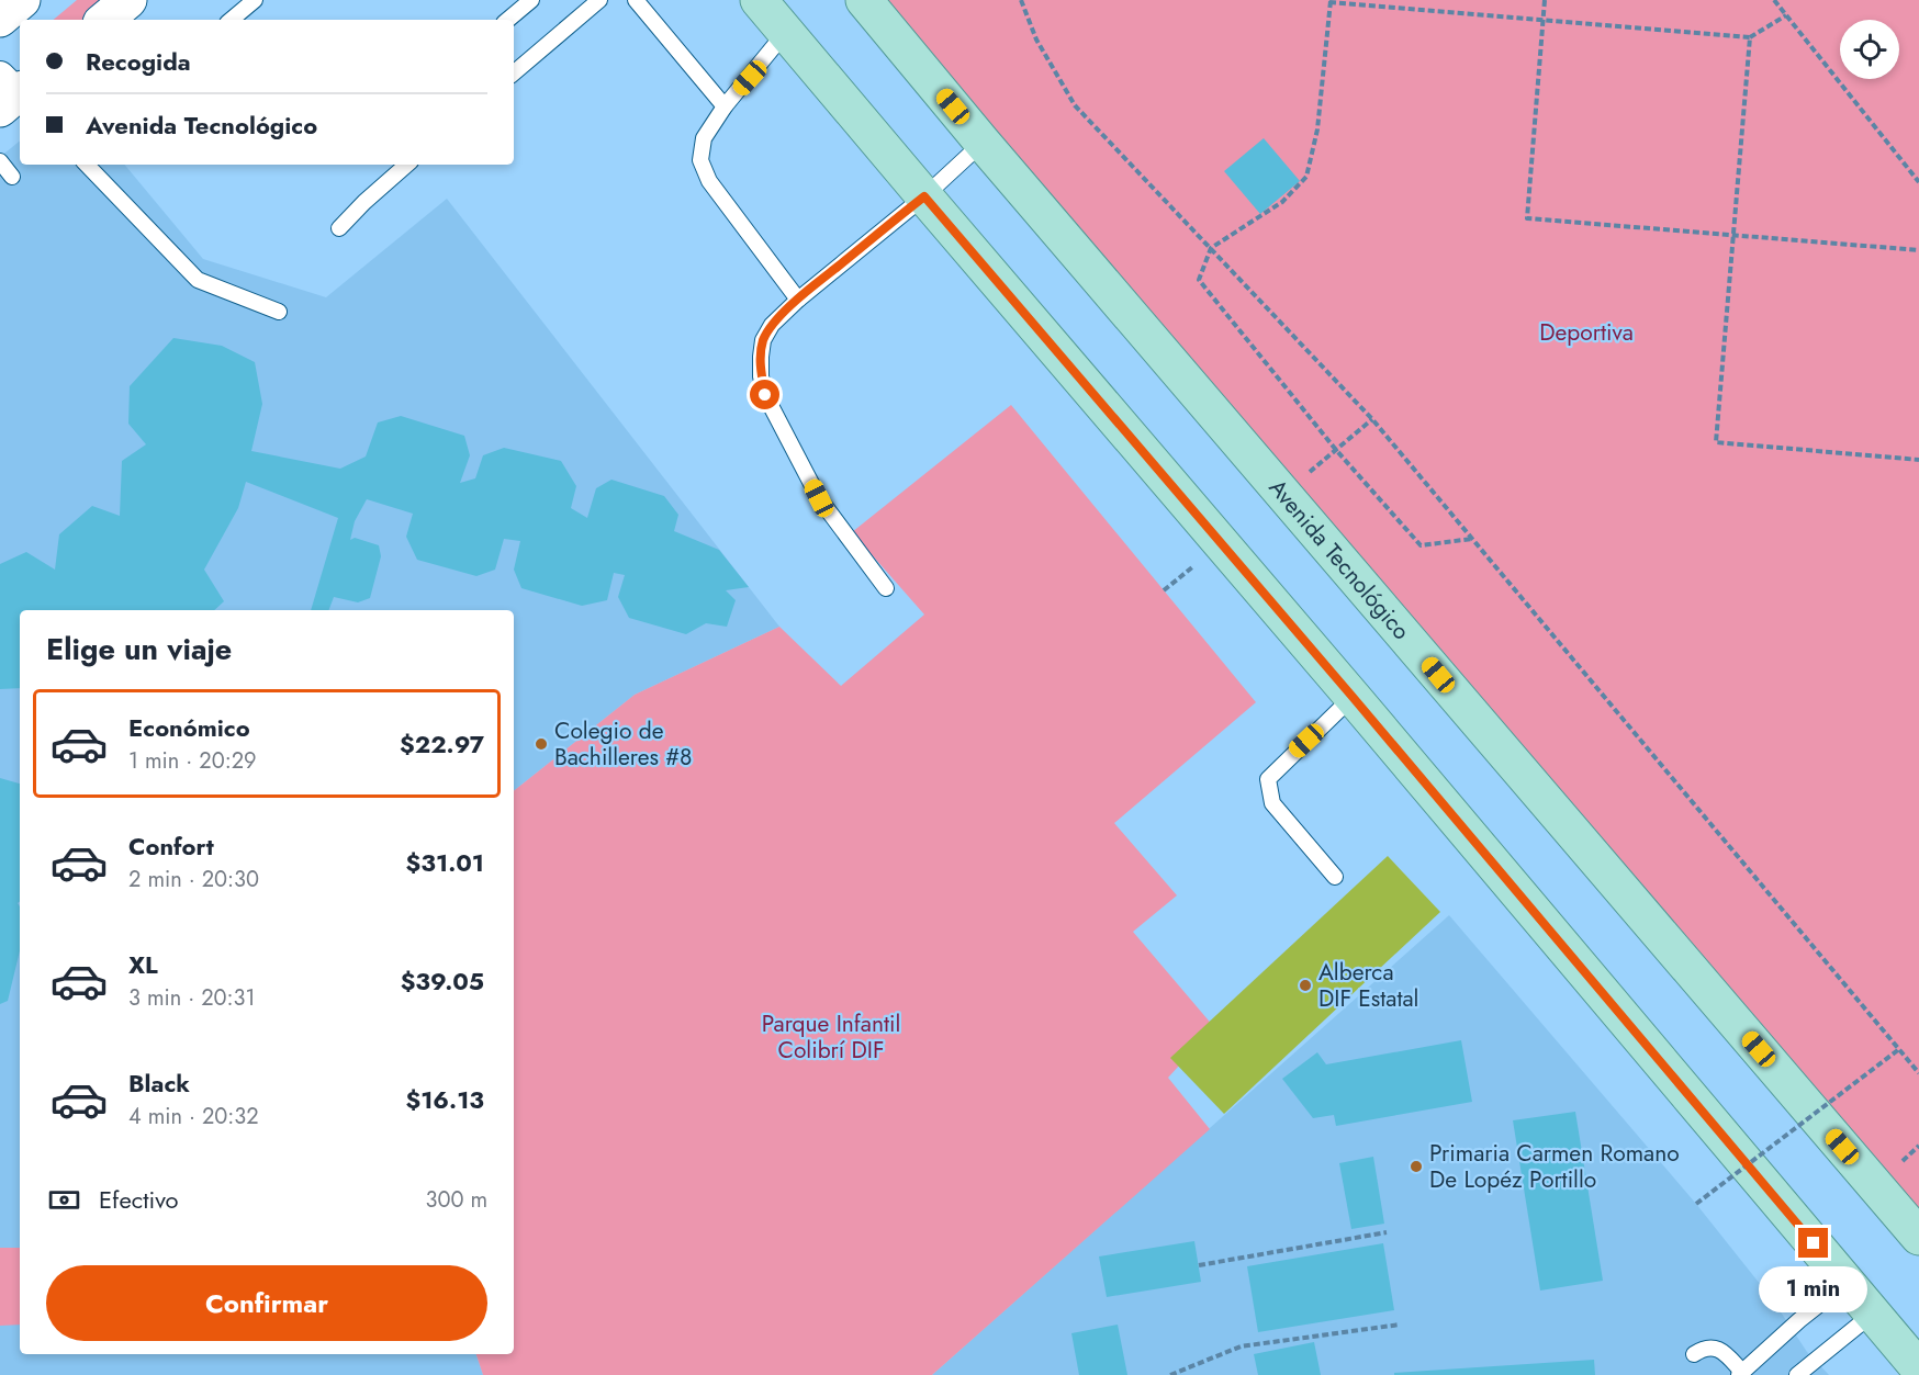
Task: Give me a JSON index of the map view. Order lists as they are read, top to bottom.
{
  "streets": {
    "main road": ["Avenida Tecnológico"]
  },
  "parks": ["Deportiva", "Parque Infantil Colibrí DIF"],
  "places": ["Colegio de Bachilleres #8", "Alberca DIF Estatal", "Primaria Carmen Romano De Lopéz Portillo"],
  "page": {
    "banner": ["Recogida", "Avenida Tecnológico"],
    "heading": "Elige un viaje",
    "list": [
      {
        "name": "Económico",
        "note": "1 min · 20:29",
        "value": "$22.97"
      },
      {
        "name": "Confort",
        "note": "2 min · 20:30",
        "value": "$31.01"
      },
      {
        "name": "XL",
        "note": "3 min · 20:31",
        "value": "$39.05"
      },
      {
        "name": "Black",
        "note": "4 min · 20:32",
        "value": "$16.13"
      }
    ],
    "pay": ["Efectivo", "300 m"],
    "buttons": "Confirmar",
    "bubble": "1 min"
  }
}
